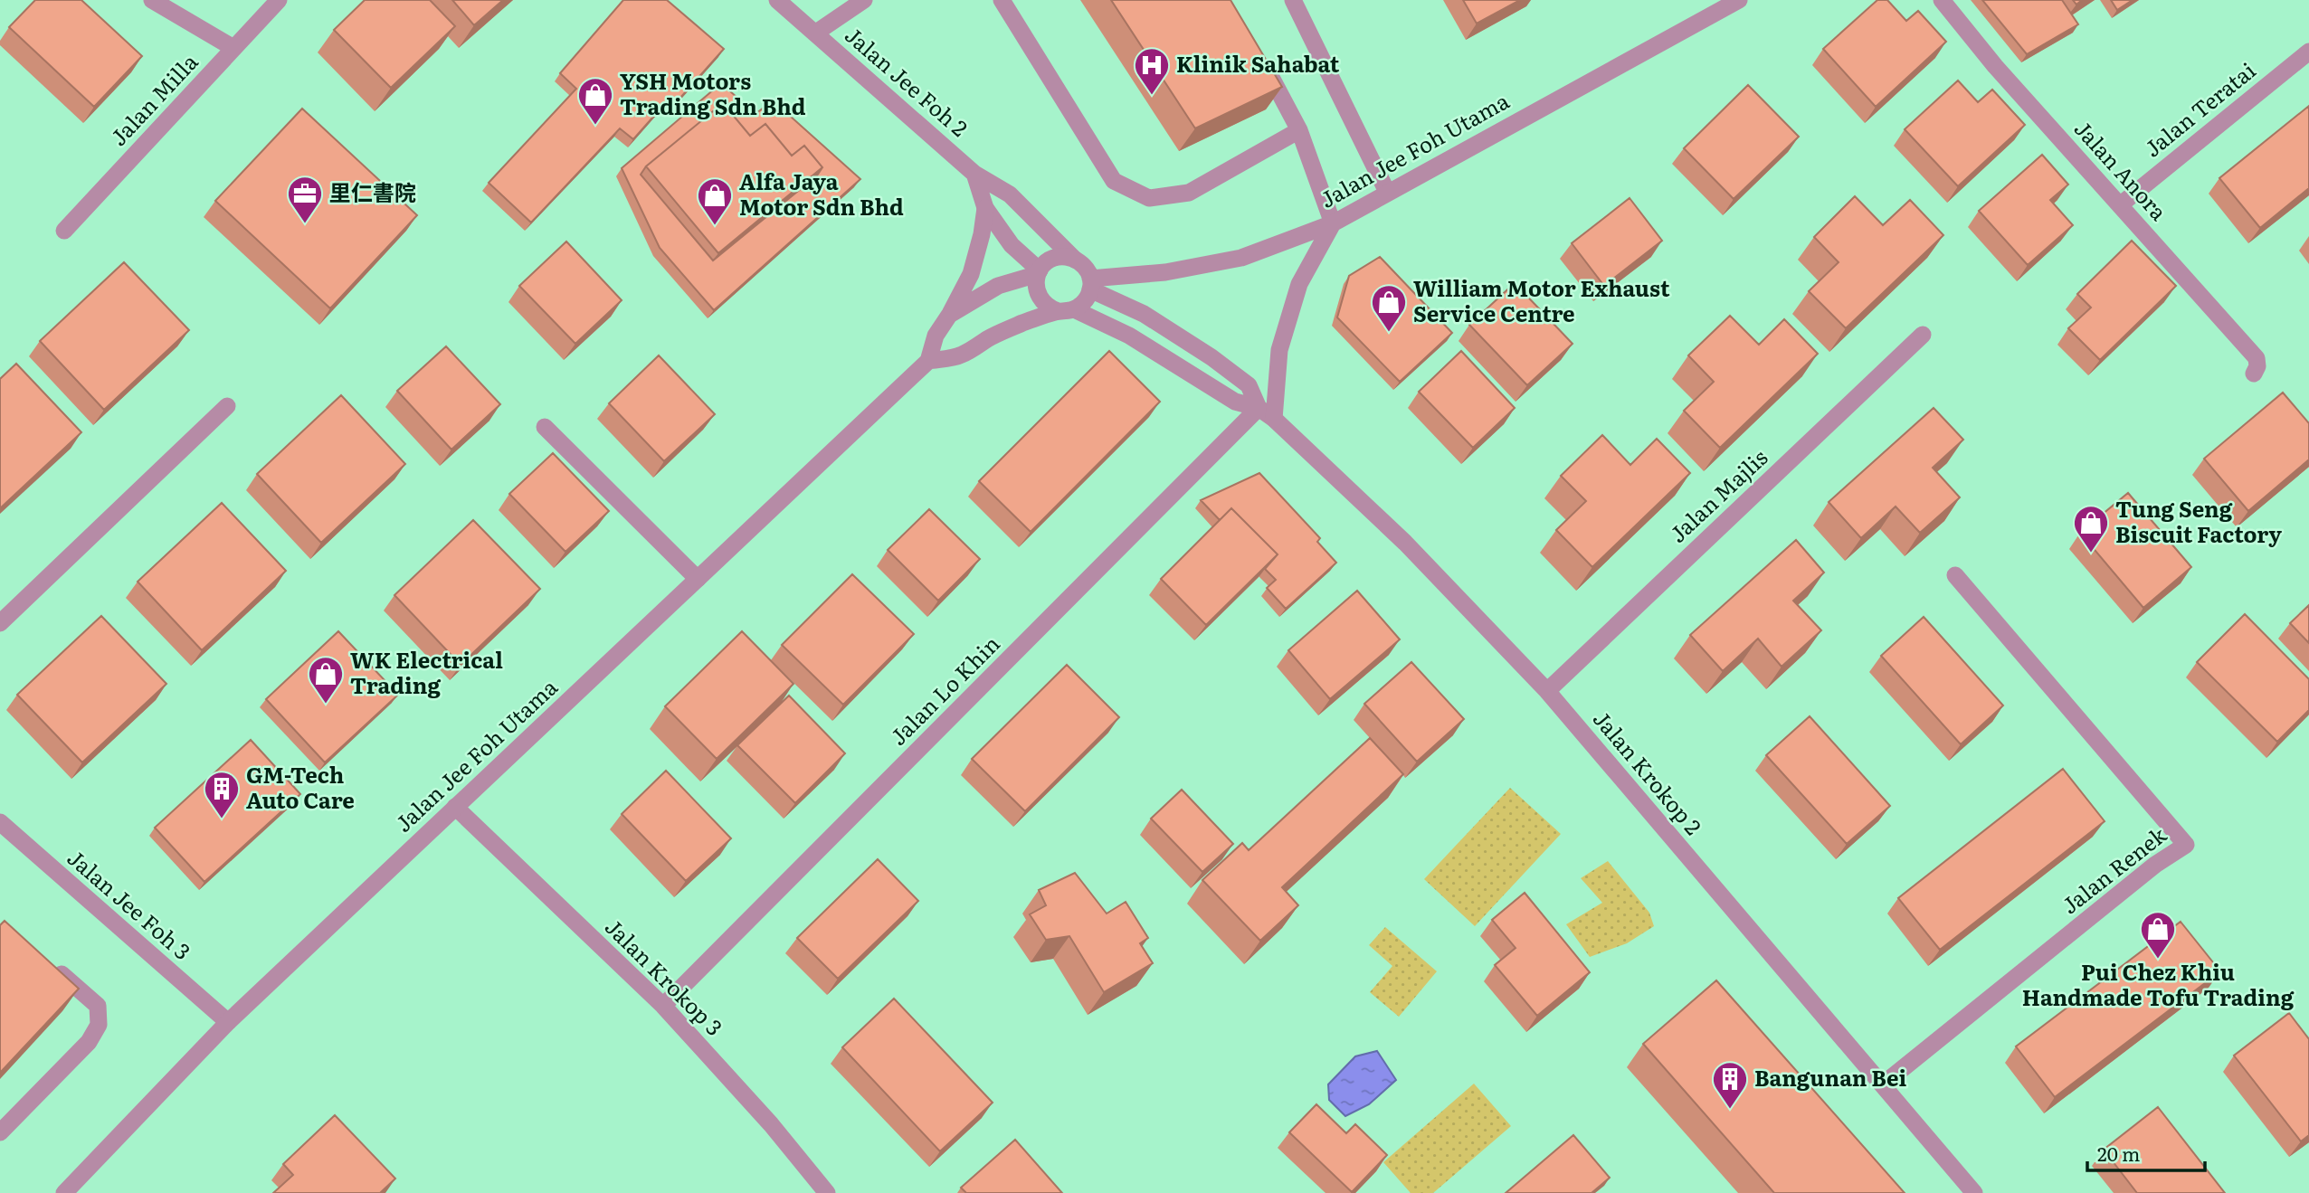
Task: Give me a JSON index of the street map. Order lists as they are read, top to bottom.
{
  "streets": {
    "street": [
      "Jalan Jee Foh 2",
      "Jalan Milla",
      "Jalan Teratai",
      "Jalan Jee Foh Utama",
      "Jalan Anora",
      "Jalan Majlis",
      "Jalan Lo Khin",
      "Jalan Krokop 2",
      "Jalan Renek",
      "Jalan Jee Foh 3",
      "Jalan Krokop 3"
    ]
  },
  "crossings": [
    ["Jalan Jee Foh 2", "Jalan Jee Foh Utama"],
    ["Jalan Teratai", "Jalan Anora"],
    ["Jalan Jee Foh Utama", "Jalan Jee Foh 3"],
    ["Jalan Jee Foh Utama", "Jalan Krokop 3"],
    ["Jalan Majlis", "Jalan Krokop 2"],
    ["Jalan Lo Khin", "Jalan Krokop 2"],
    ["Jalan Lo Khin", "Jalan Krokop 3"],
    ["Jalan Krokop 2", "Jalan Renek"]
  ],
  "places": {
    "hospital": ["Klinik Sahabat"],
    "shop": [
      "YSH Motors Trading Sdn Bhd",
      "Alfa Jaya Motor Sdn Bhd",
      "William Motor Exhaust Service Centre",
      "Tung Seng Biscuit Factory",
      "WK Electrical Trading",
      "Pui Chez Khiu Handmade Tofu Trading"
    ],
    "office": ["里仁書院"],
    "building": ["GM-Tech Auto Care", "Bangunan Bei"]
  },
  "scale_bar": "20 m"
}
